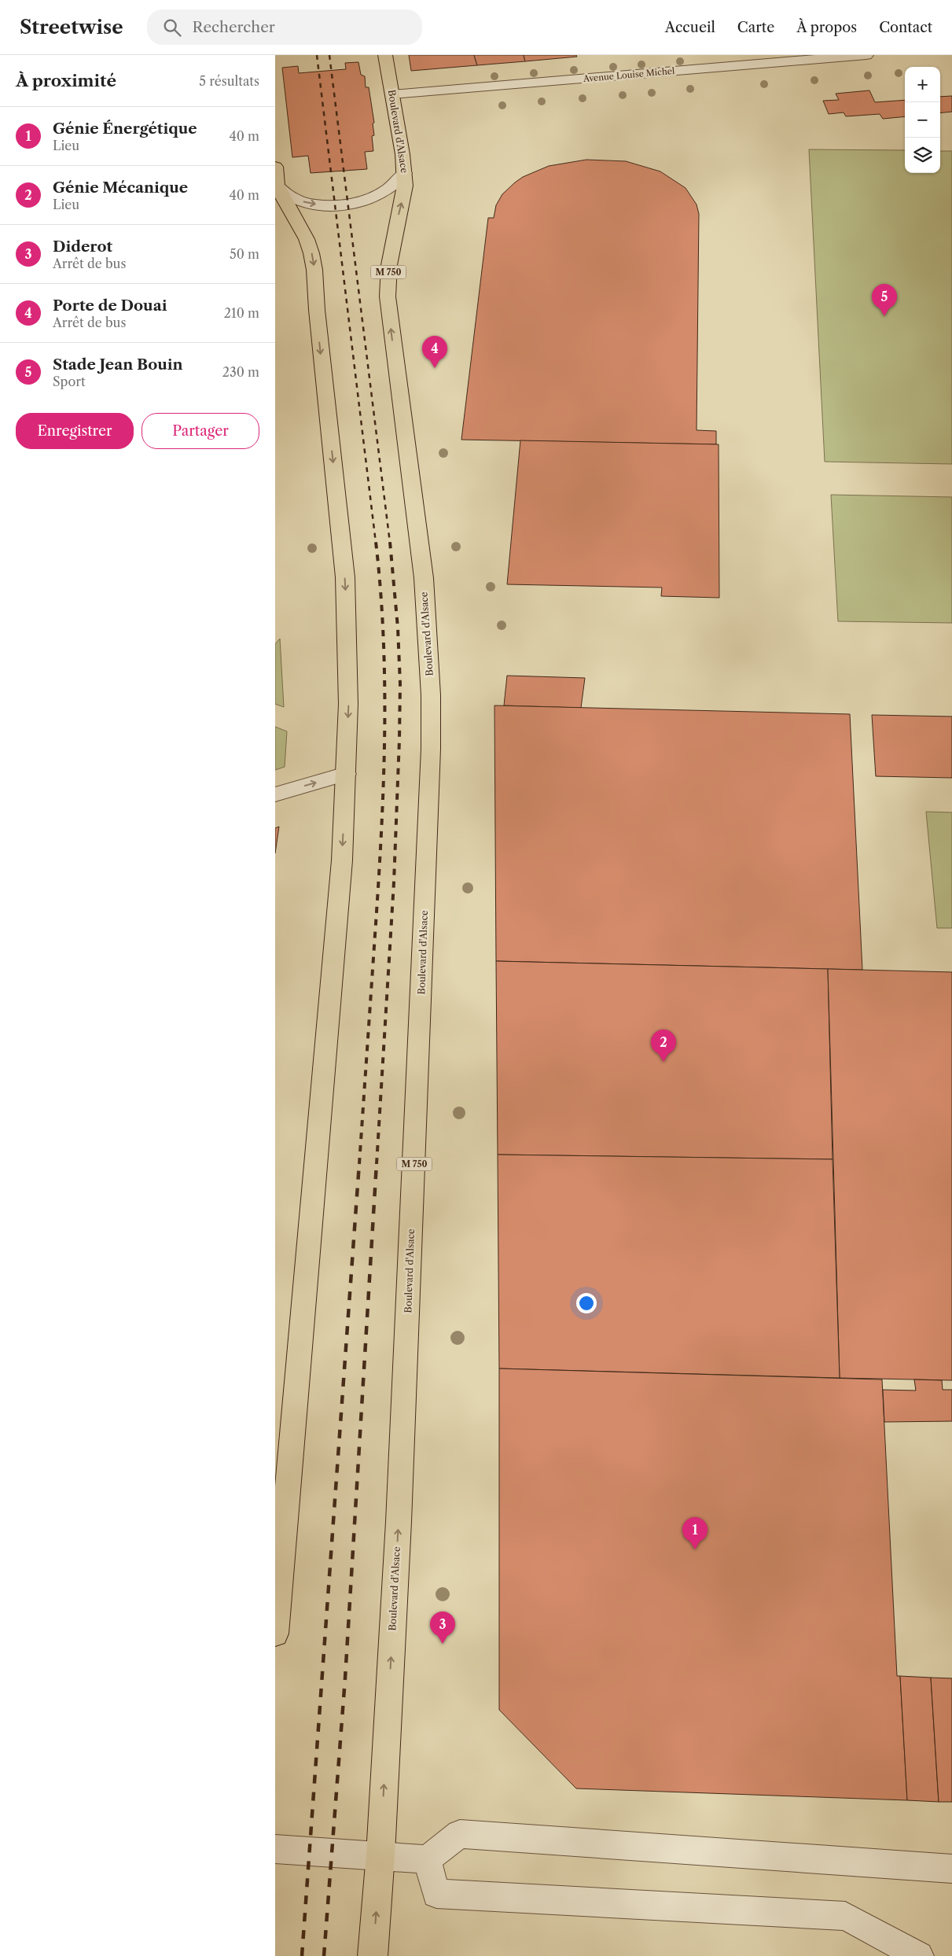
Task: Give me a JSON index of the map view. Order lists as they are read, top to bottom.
{
  "streets": {
    "main road": ["Boulevard d'Alsace", "M 750"],
    "street": ["Avenue Louise Michel"]
  },
  "crossings": [
    ["Avenue Louise Michel", "Boulevard d'Alsace"]
  ],
  "page": {
    "header": "Streetwise",
    "search": "Rechercher",
    "nav": [
      "Accueil",
      "Carte",
      "À propos",
      "Contact"
    ],
    "heading": ["À proximité", "5 résultats"],
    "map_buttons": ["+", "−"],
    "list": [
      {
        "mark": "1",
        "name": "Génie Énergétique",
        "note": "Lieu",
        "value": "40 m"
      },
      {
        "mark": "2",
        "name": "Génie Mécanique",
        "note": "Lieu",
        "value": "40 m"
      },
      {
        "mark": "3",
        "name": "Diderot",
        "note": "Arrêt de bus",
        "value": "50 m"
      },
      {
        "mark": "4",
        "name": "Porte de Douai",
        "note": "Arrêt de bus",
        "value": "210 m"
      },
      {
        "mark": "5",
        "name": "Stade Jean Bouin",
        "note": "Sport",
        "value": "230 m"
      }
    ],
    "pins": [
      "5",
      "4",
      "2",
      "1",
      "3"
    ],
    "buttons": ["Enregistrer", "Partager"]
  }
}
